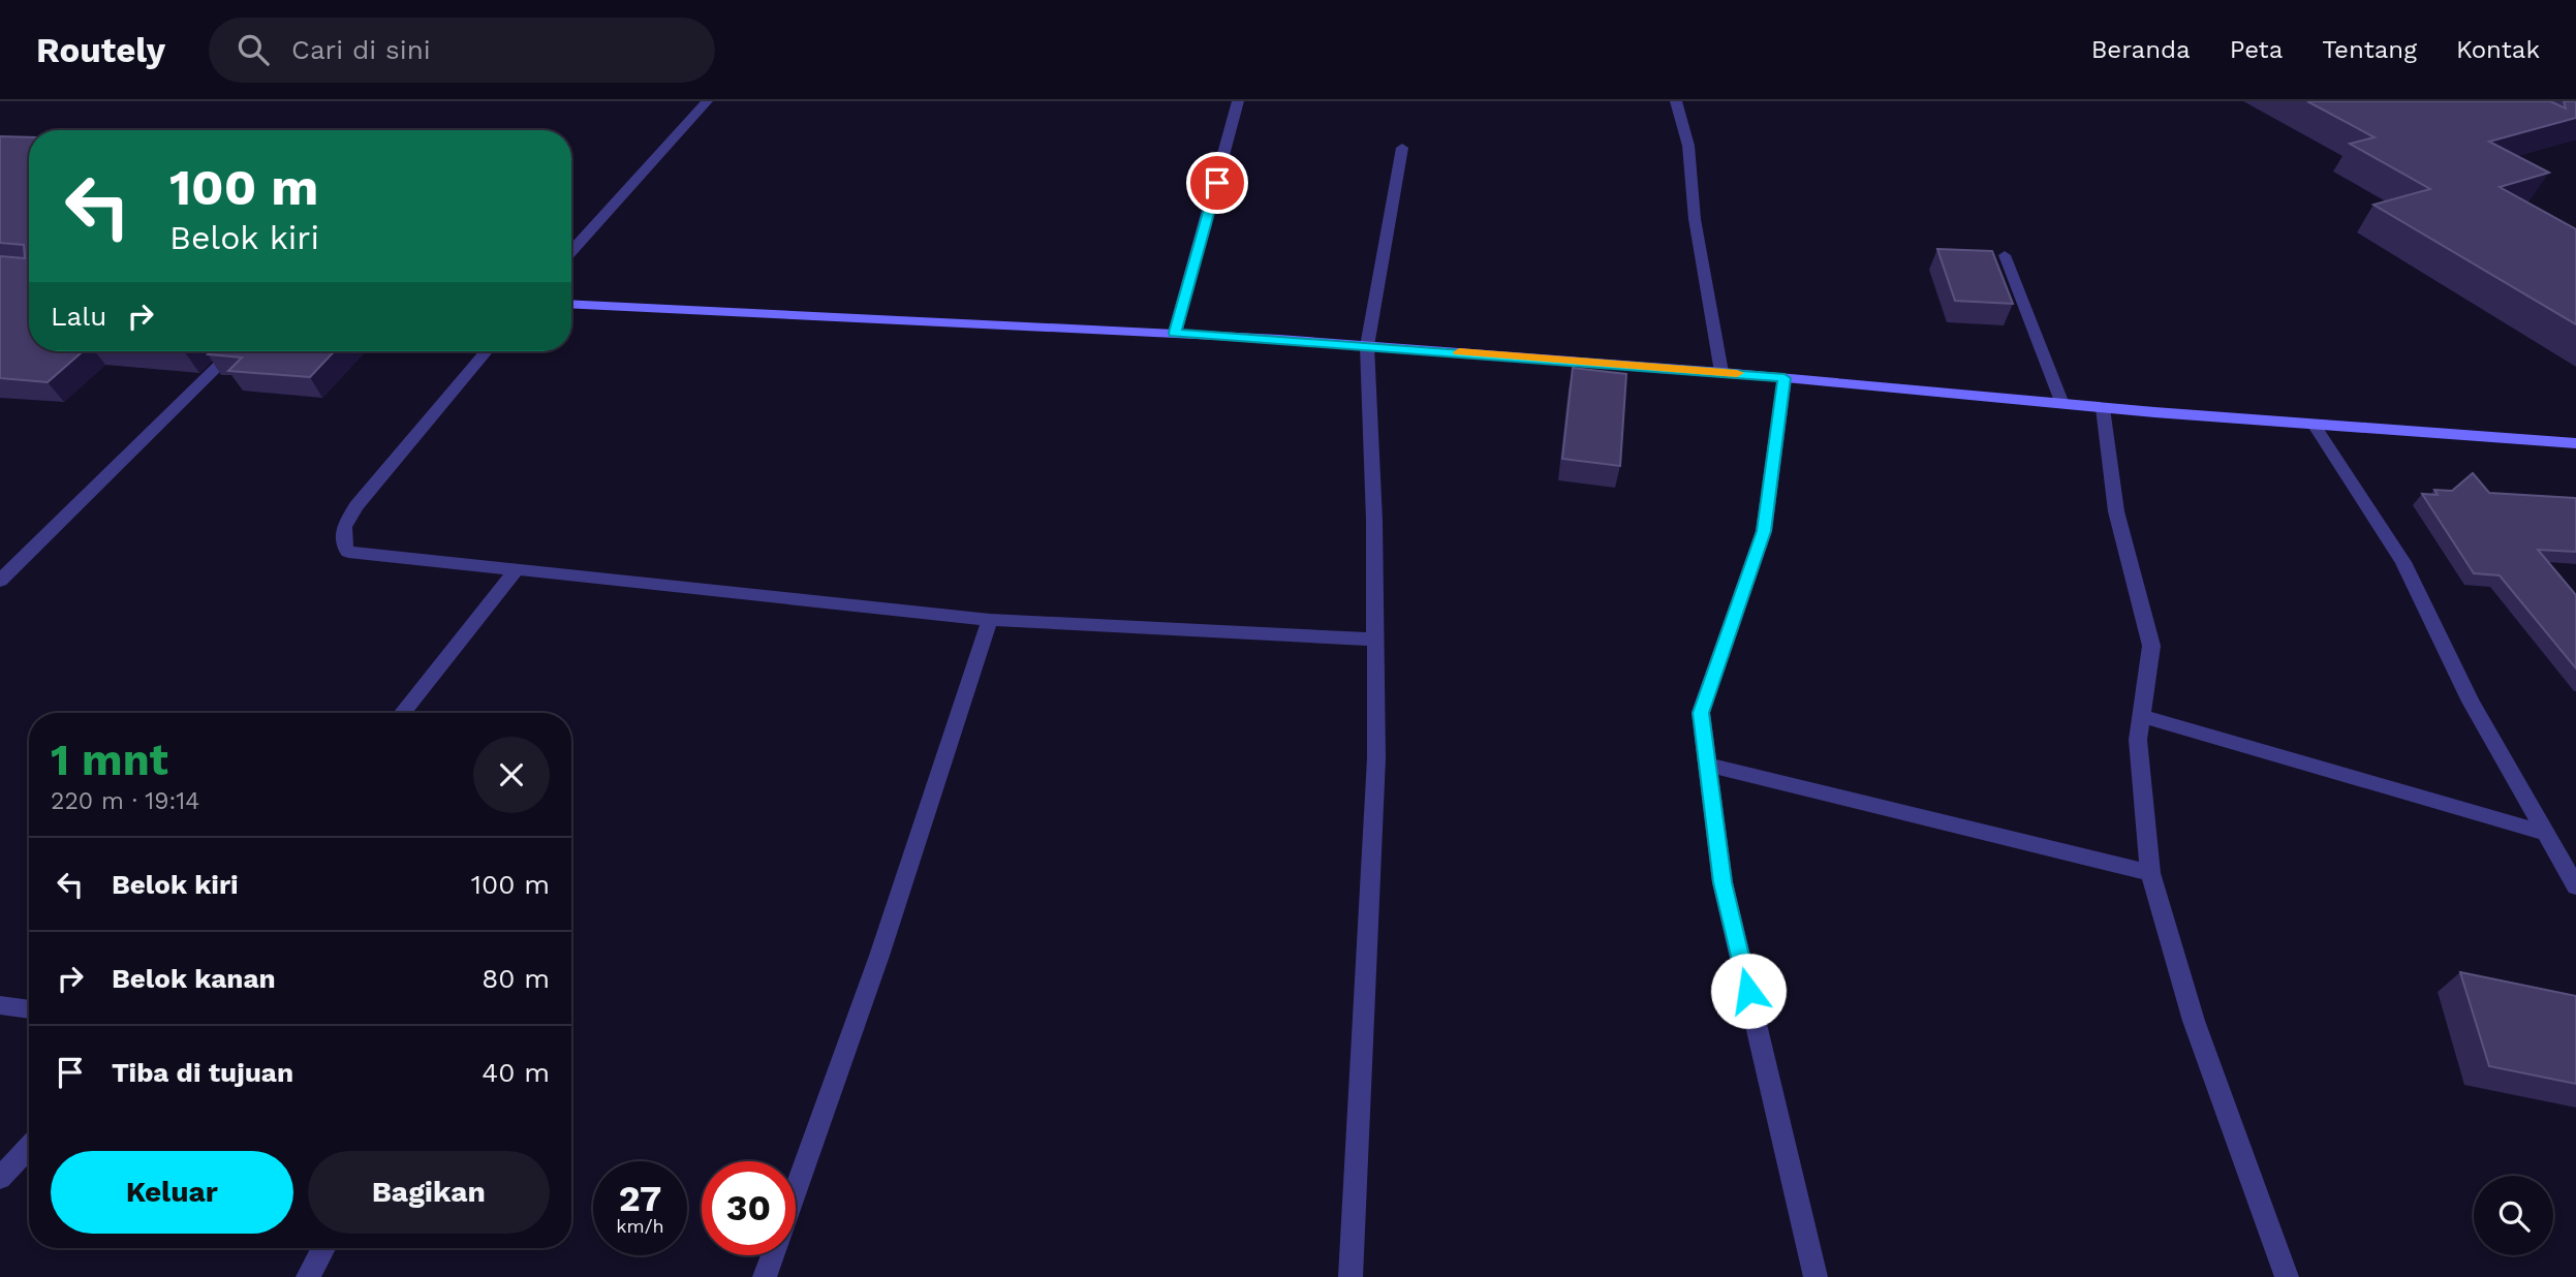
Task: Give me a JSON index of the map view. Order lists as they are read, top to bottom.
{
  "page": {
    "header": "Routely",
    "search": "Cari di sini",
    "nav": [
      "Beranda",
      "Peta",
      "Tentang",
      "Kontak"
    ],
    "turn": ["100 m", "Belok kiri"],
    "then": "Lalu",
    "heading": ["1 mnt", "220 m · 19:14"],
    "list": [
      {
        "name": "Belok kiri",
        "value": "100 m"
      },
      {
        "name": "Belok kanan",
        "value": "80 m"
      },
      {
        "name": "Tiba di tujuan",
        "value": "40 m"
      }
    ],
    "buttons": ["Keluar", "Bagikan"],
    "speed": "27 km/h",
    "limit": "30"
  }
}
